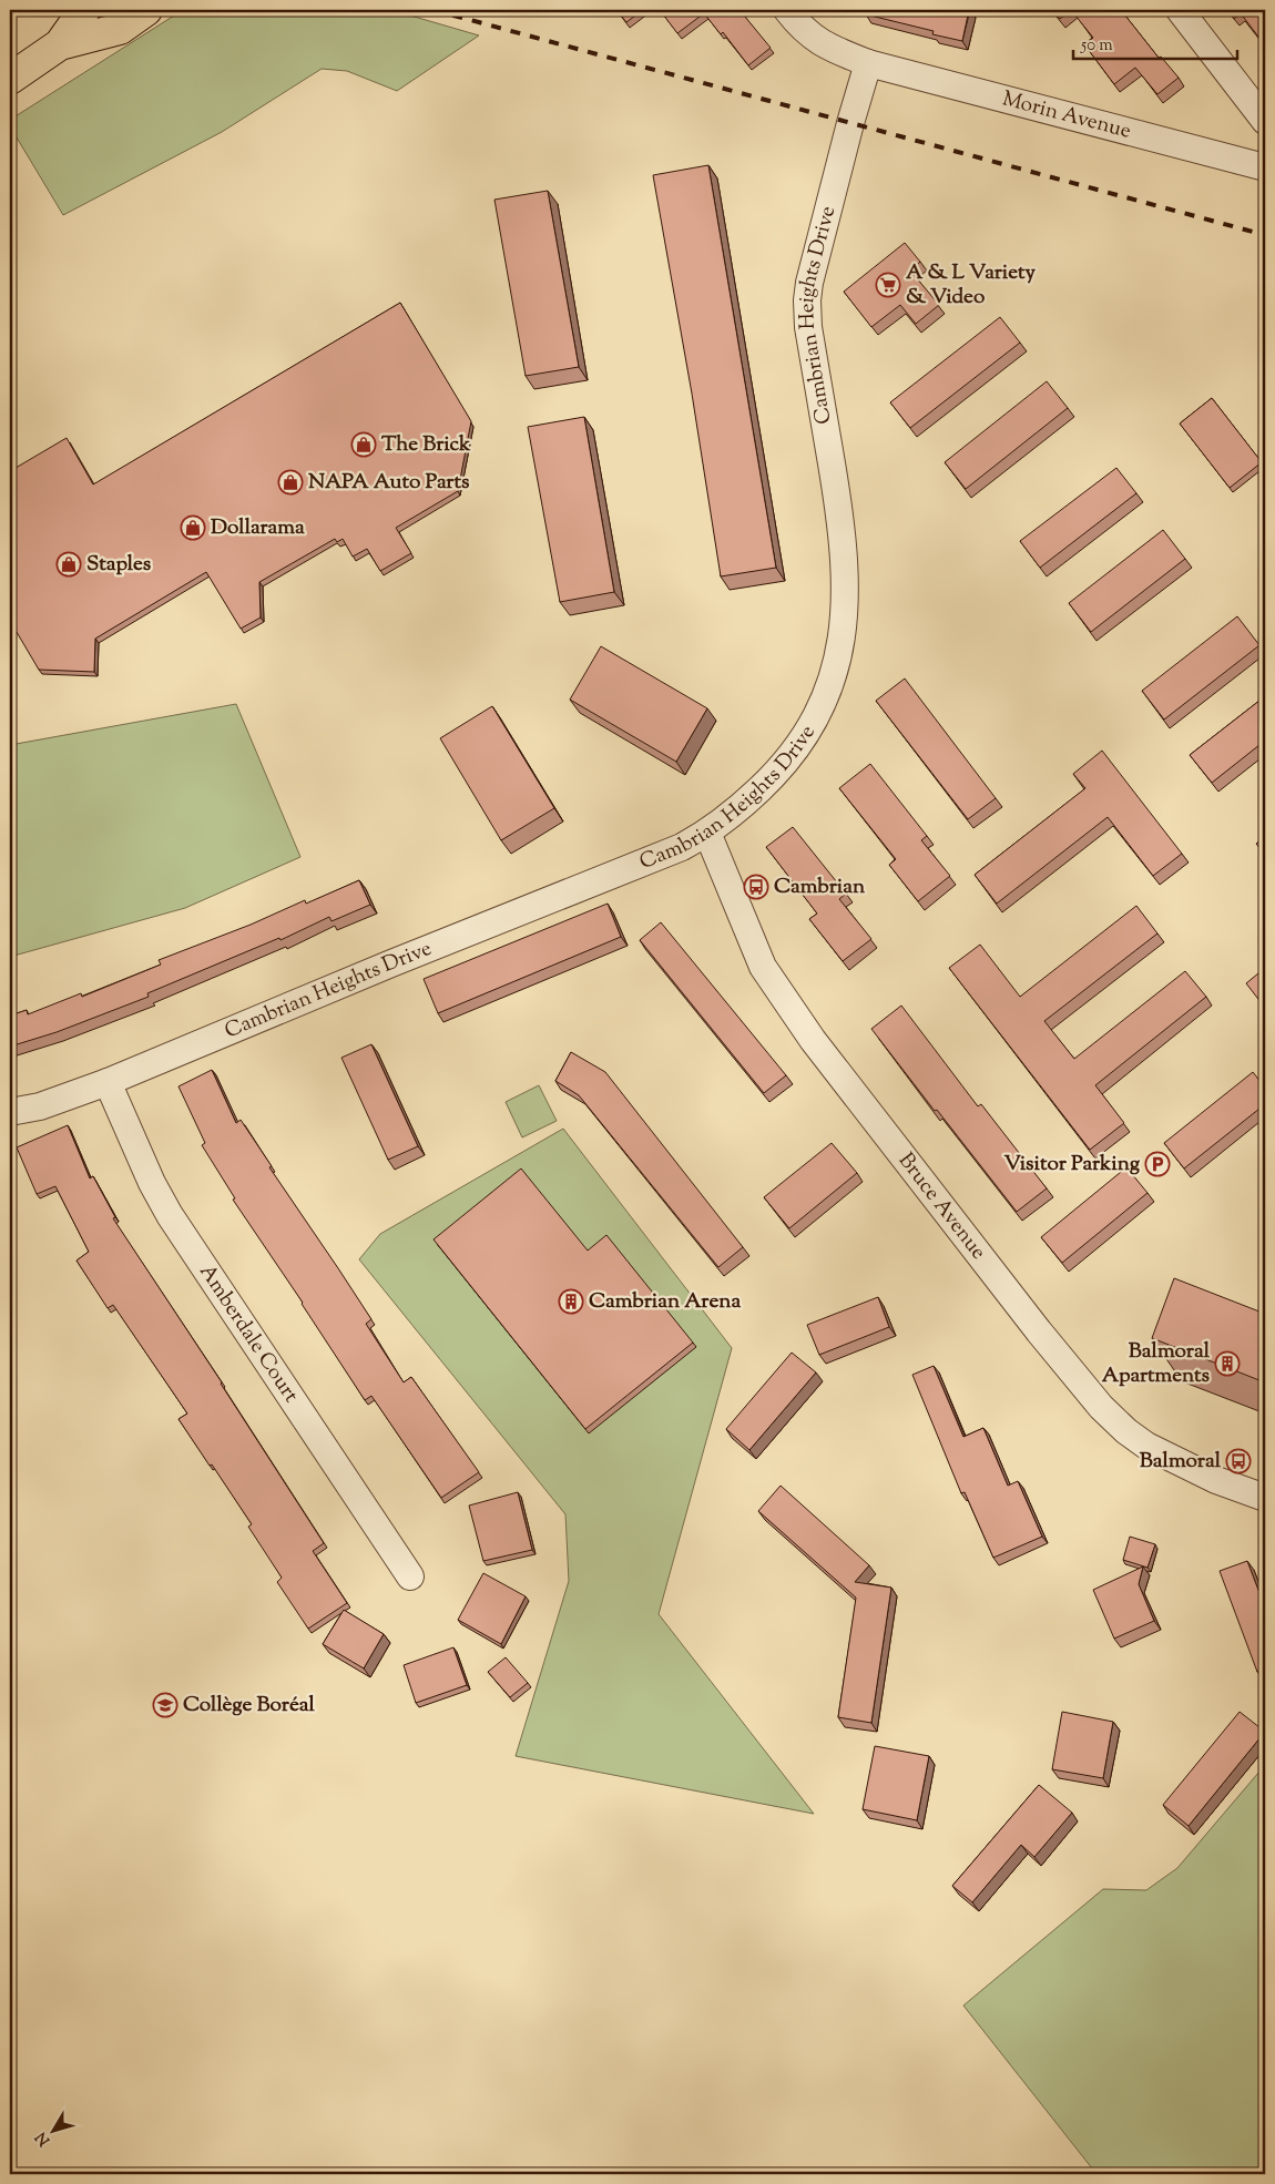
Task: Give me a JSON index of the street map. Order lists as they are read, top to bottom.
{
  "streets": {
    "street": [
      "Morin Avenue",
      "Cambrian Heights Drive",
      "Bruce Avenue",
      "Amberdale Court"
    ]
  },
  "crossings": [
    ["Morin Avenue", "Cambrian Heights Drive"],
    ["Cambrian Heights Drive", "Bruce Avenue"],
    ["Cambrian Heights Drive", "Amberdale Court"]
  ],
  "places": {
    "supermarket": ["A & L Variety & Video"],
    "shop": [
      "The Brick",
      "NAPA Auto Parts",
      "Dollarama",
      "Staples"
    ],
    "bus stop": ["Cambrian", "Balmoral"],
    "parking": ["Visitor Parking"],
    "building": ["Cambrian Arena", "Balmoral Apartments"],
    "school or university": ["Collège Boréal"]
  },
  "scale_bar": "50 m",
  "north": "bottom left"
}
